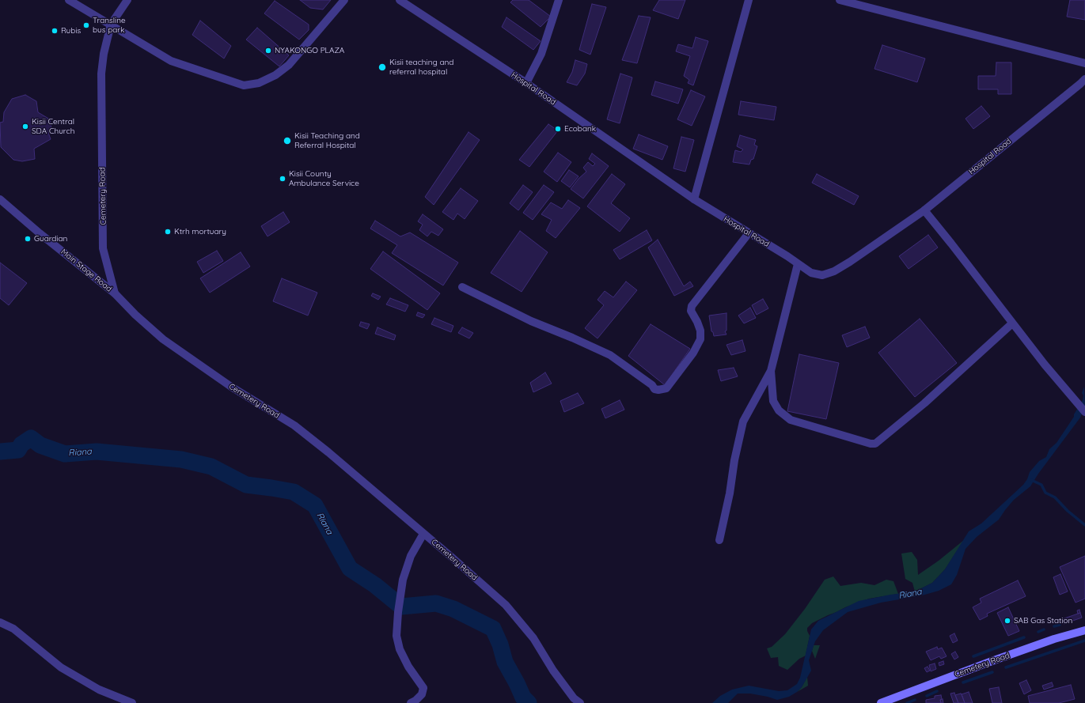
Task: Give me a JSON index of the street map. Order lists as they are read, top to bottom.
{
  "streets": {
    "main road": ["Cemetery Road"],
    "street": ["Hospital Road", "Main Stage Road"]
  },
  "crossings": [
    ["Cemetery Road", "Main Stage Road"]
  ],
  "water": ["Riana"],
  "places": [
    "Transline bus park",
    "Rubis",
    "NYAKONGO PLAZA",
    "Kisii teaching and referral hospital",
    "Kisii Central SDA Church",
    "Ecobank",
    "Kisii Teaching and Referral Hospital",
    "Kisii County Ambulance Service",
    "Ktrh mortuary",
    "Guardian",
    "SAB Gas Station"
  ]
}
